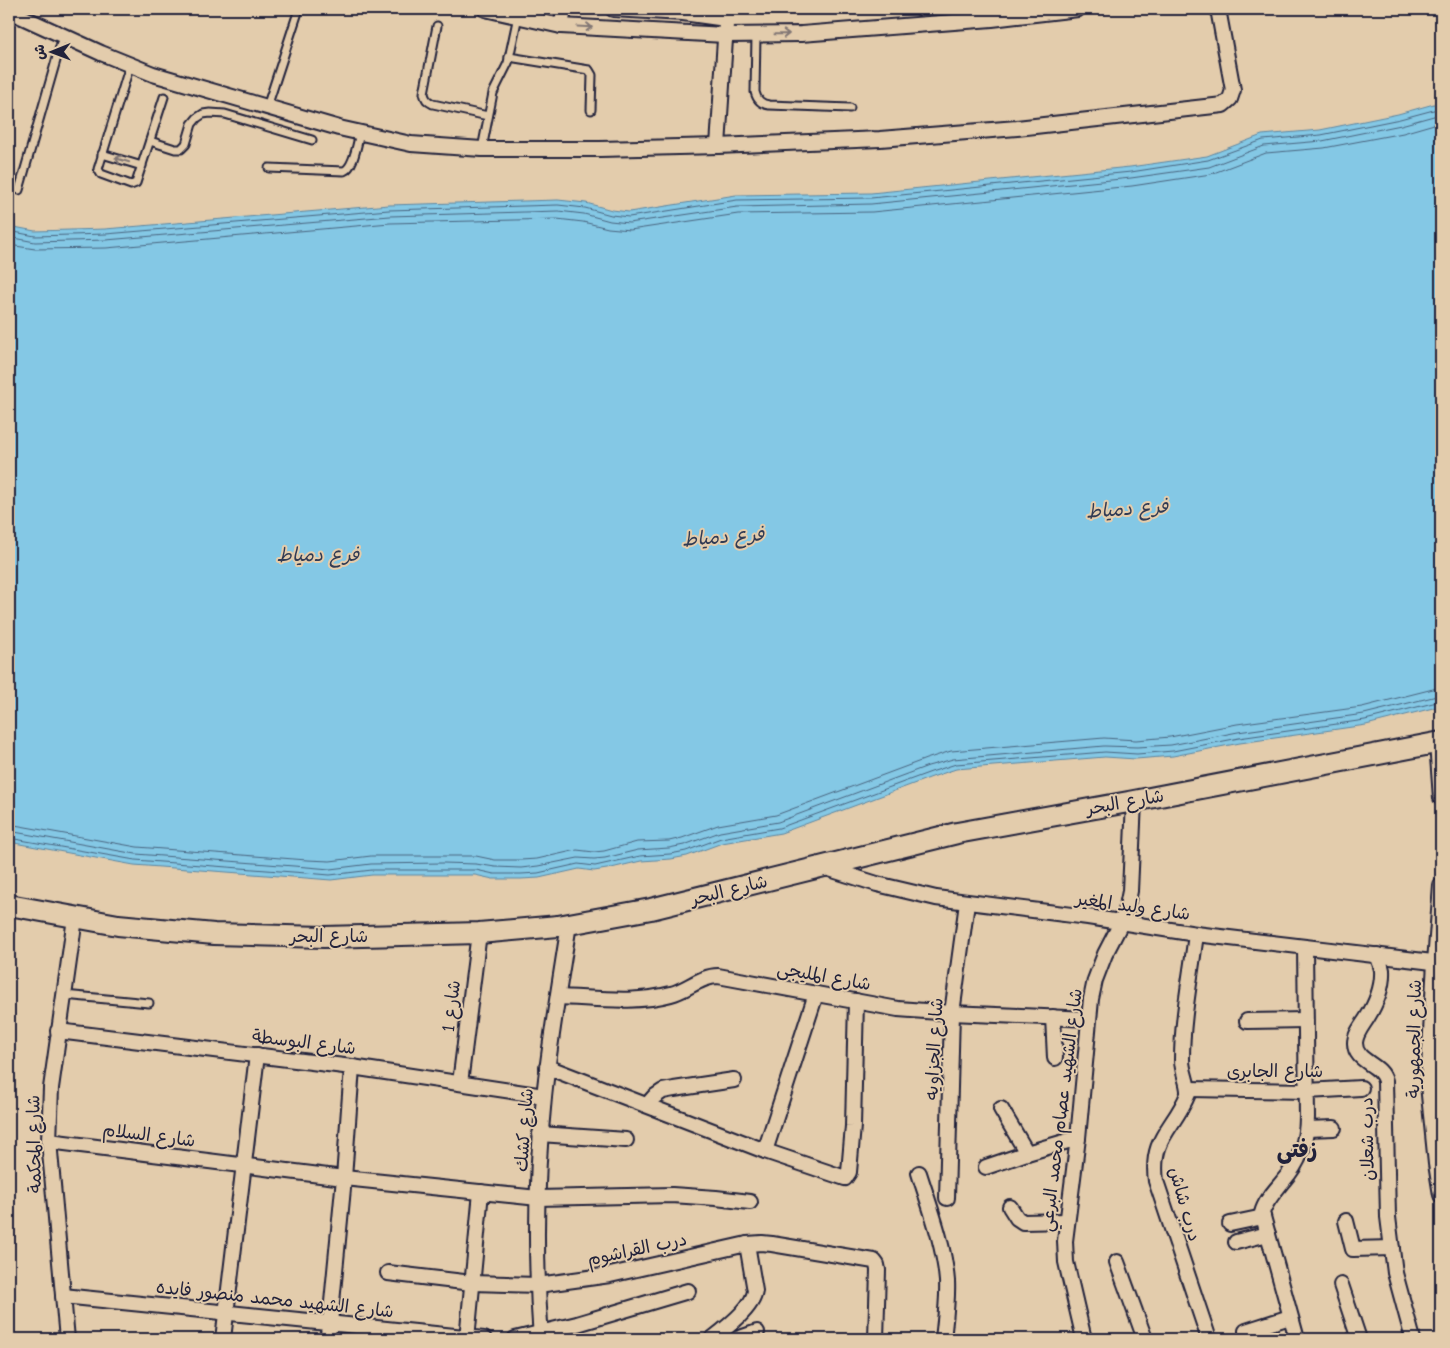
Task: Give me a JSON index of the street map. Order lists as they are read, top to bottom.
{
  "streets": {
    "street": [
      "شارع البحر",
      "شارع وليد المغير",
      "شارع المليجى",
      "شارع 1",
      "شارع الجمهورية",
      "شارع البوسطة",
      "شارع الجزاويه",
      "شارع الجابرى",
      "شارع الشهيد عصام محمد البرعي",
      "شارع كشك",
      "شارع السلام",
      "درب شعلان",
      "شارع المحكمة",
      "درب شاش",
      "درب القراشوم",
      "شارع الشهيد محمد منصور فايده"
    ]
  },
  "crossings": [
    ["شارع البحر", "شارع وليد المغير"],
    ["شارع البحر", "شارع 1"],
    ["شارع البحر", "شارع الشهيد عصام محمد البرعي"],
    ["شارع البحر", "شارع كشك"],
    ["شارع البحر", "شارع المحكمة"],
    ["شارع وليد المغير", "شارع الجمهورية"],
    ["شارع وليد المغير", "شارع الجزاويه"],
    ["شارع وليد المغير", "شارع الشهيد عصام محمد البرعي"],
    ["شارع وليد المغير", "درب شعلان"],
    ["شارع المليجى", "شارع الجزاويه"],
    ["شارع المليجى", "شارع الشهيد عصام محمد البرعي"],
    ["شارع المليجى", "شارع كشك"],
    ["شارع 1", "شارع البوسطة"],
    ["شارع البوسطة", "شارع كشك"],
    ["شارع البوسطة", "شارع المحكمة"],
    ["شارع الجابرى", "درب شاش"],
    ["شارع كشك", "شارع السلام"],
    ["شارع كشك", "درب القراشوم"],
    ["شارع السلام", "شارع المحكمة"],
    ["شارع المحكمة", "شارع الشهيد محمد منصور فايده"]
  ],
  "districts": ["زفتى"],
  "water": ["فرع دمياط"],
  "north": "left"
}
